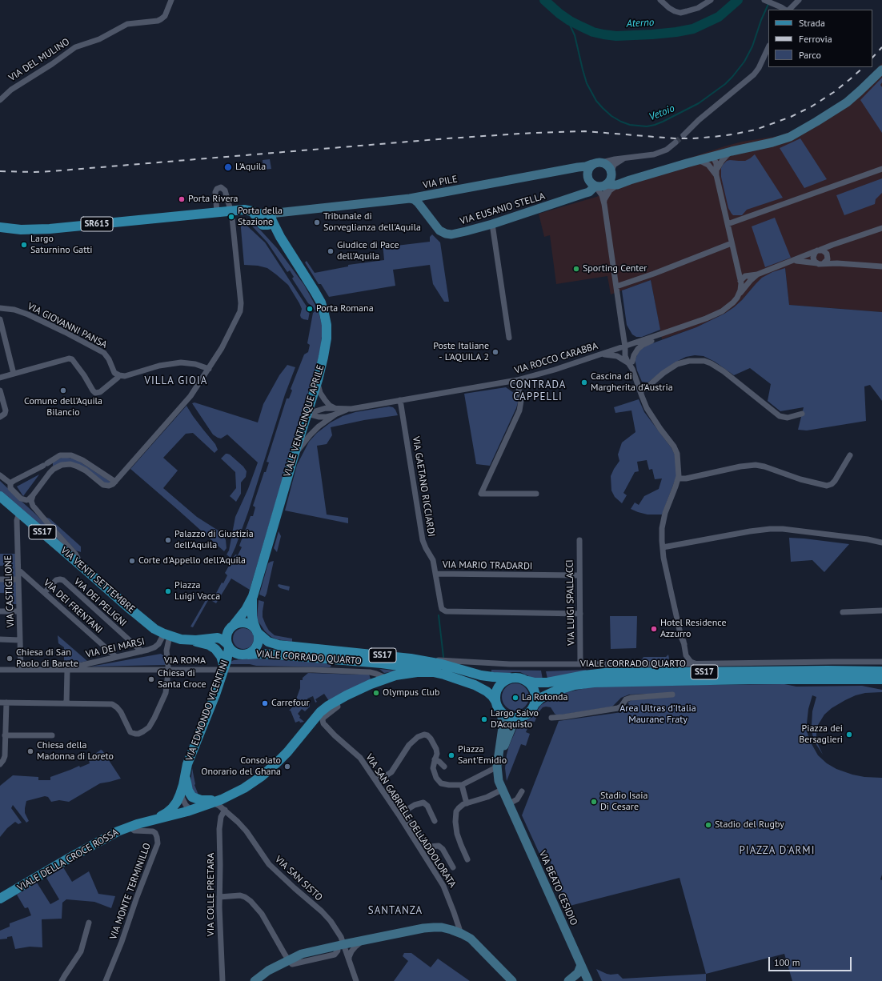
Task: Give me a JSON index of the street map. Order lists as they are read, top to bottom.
{
  "streets": {
    "main road": [
      "SR615",
      "VIALE VENTICINQUE APRILE",
      "SS17",
      "VIA VENTI SETTEMBRE",
      "VIALE CORRADO QUARTO",
      "VIA EDMONDO VICENTINI",
      "VIALE DELLA CROCE ROSSA"
    ],
    "street": [
      "VIA DEL MULINO",
      "VIA PILE",
      "VIA EUSANIO STELLA",
      "VIA GIOVANNI PANSA",
      "VIA ROCCO CARABBA",
      "VIA GAETANO RICCIARDI",
      "VIA MARIO TRADARDI",
      "VIA CASTIGLIONE",
      "VIA DEI PELIGNI",
      "VIA LUIGI SPALLACCI",
      "VIA DEI FRENTANI",
      "VIA DEI MARSI",
      "VIA ROMA",
      "VIA SAN GABRIELE DELL'ADDOLORATA",
      "VIA SAN SISTO",
      "VIA BEATO CESIDIO",
      "VIA MONTE TERMINILLO",
      "VIA COLLE PRETARA"
    ]
  },
  "crossings": [
    ["VIA PILE", "VIA EUSANIO STELLA"],
    ["VIA PILE", "SR615"],
    ["VIA PILE", "VIALE VENTICINQUE APRILE"],
    ["SR615", "VIALE VENTICINQUE APRILE"],
    ["VIA ROCCO CARABBA", "VIALE VENTICINQUE APRILE"],
    ["VIA ROCCO CARABBA", "VIA GAETANO RICCIARDI"],
    ["VIALE VENTICINQUE APRILE", "VIA VENTI SETTEMBRE"],
    ["VIALE VENTICINQUE APRILE", "VIALE CORRADO QUARTO"],
    ["VIALE VENTICINQUE APRILE", "VIA EDMONDO VICENTINI"],
    ["VIA GAETANO RICCIARDI", "VIA MARIO TRADARDI"],
    ["SS17", "VIALE CORRADO QUARTO"],
    ["SS17", "VIA BEATO CESIDIO"],
    ["VIA MARIO TRADARDI", "VIA LUIGI SPALLACCI"],
    ["VIA VENTI SETTEMBRE", "VIA CASTIGLIONE"],
    ["VIA VENTI SETTEMBRE", "VIA DEI MARSI"],
    ["VIA VENTI SETTEMBRE", "VIALE CORRADO QUARTO"],
    ["VIA VENTI SETTEMBRE", "VIA EDMONDO VICENTINI"],
    ["VIA CASTIGLIONE", "VIA DEI FRENTANI"],
    ["VIA CASTIGLIONE", "VIA ROMA"],
    ["VIA DEI PELIGNI", "VIA DEI FRENTANI"],
    ["VIA DEI PELIGNI", "VIA DEI MARSI"],
    ["VIA LUIGI SPALLACCI", "VIALE CORRADO QUARTO"],
    ["VIA DEI FRENTANI", "VIA DEI MARSI"],
    ["VIA DEI MARSI", "VIA ROMA"],
    ["VIALE CORRADO QUARTO", "VIA EDMONDO VICENTINI"],
    ["VIALE CORRADO QUARTO", "VIALE DELLA CROCE ROSSA"],
    ["VIALE CORRADO QUARTO", "VIA BEATO CESIDIO"],
    ["VIA ROMA", "VIA EDMONDO VICENTINI"],
    ["VIA ROMA", "VIALE DELLA CROCE ROSSA"],
    ["VIA EDMONDO VICENTINI", "VIALE DELLA CROCE ROSSA"],
    ["VIA EDMONDO VICENTINI", "VIA SAN SISTO"],
    ["VIA SAN GABRIELE DELL'ADDOLORATA", "VIALE DELLA CROCE ROSSA"],
    ["VIALE DELLA CROCE ROSSA", "VIA SAN SISTO"],
    ["VIALE DELLA CROCE ROSSA", "VIA MONTE TERMINILLO"],
    ["VIA SAN SISTO", "VIA COLLE PRETARA"]
  ],
  "districts": [
    "VILLA GIOIA",
    "CONTRADA CAPPELLI",
    "PIAZZA D'ARMI",
    "SANTANZA"
  ],
  "water": ["Aterno", "Vetoio"],
  "parks": ["Area Ultras d'Italia Maurane Fraty"],
  "places": [
    "L'Aquila",
    "Porta Rivera",
    "Porta della Stazione",
    "Tribunale di Sorveglianza dell'Aquila",
    "Largo Saturnino Gatti",
    "Giudice di Pace dell'Aquila",
    "Sporting Center",
    "Porta Romana",
    "Poste Italiane - L'AQUILA 2",
    "Cascina di Margherita d'Austria",
    "Comune dell'Aquila Bilancio",
    "Palazzo di Giustizia dell'Aquila",
    "Corte d'Appello dell'Aquila",
    "Piazza Luigi Vacca",
    "Hotel Residence Azzurro",
    "Chiesa di San Paolo di Barete",
    "Chiesa di Santa Croce",
    "Olympus Club",
    "La Rotonda",
    "Carrefour",
    "Largo Salvo D'Acquisto",
    "Piazza dei Bersaglieri",
    "Chiesa della Madonna di Loreto",
    "Piazza Sant'Emidio",
    "Consolato Onorario del Ghana",
    "Stadio Isaia Di Cesare",
    "Stadio del Rugby"
  ],
  "legend": ["Strada", "Ferrovia", "Parco"],
  "scale_bar": "100 m"
}
